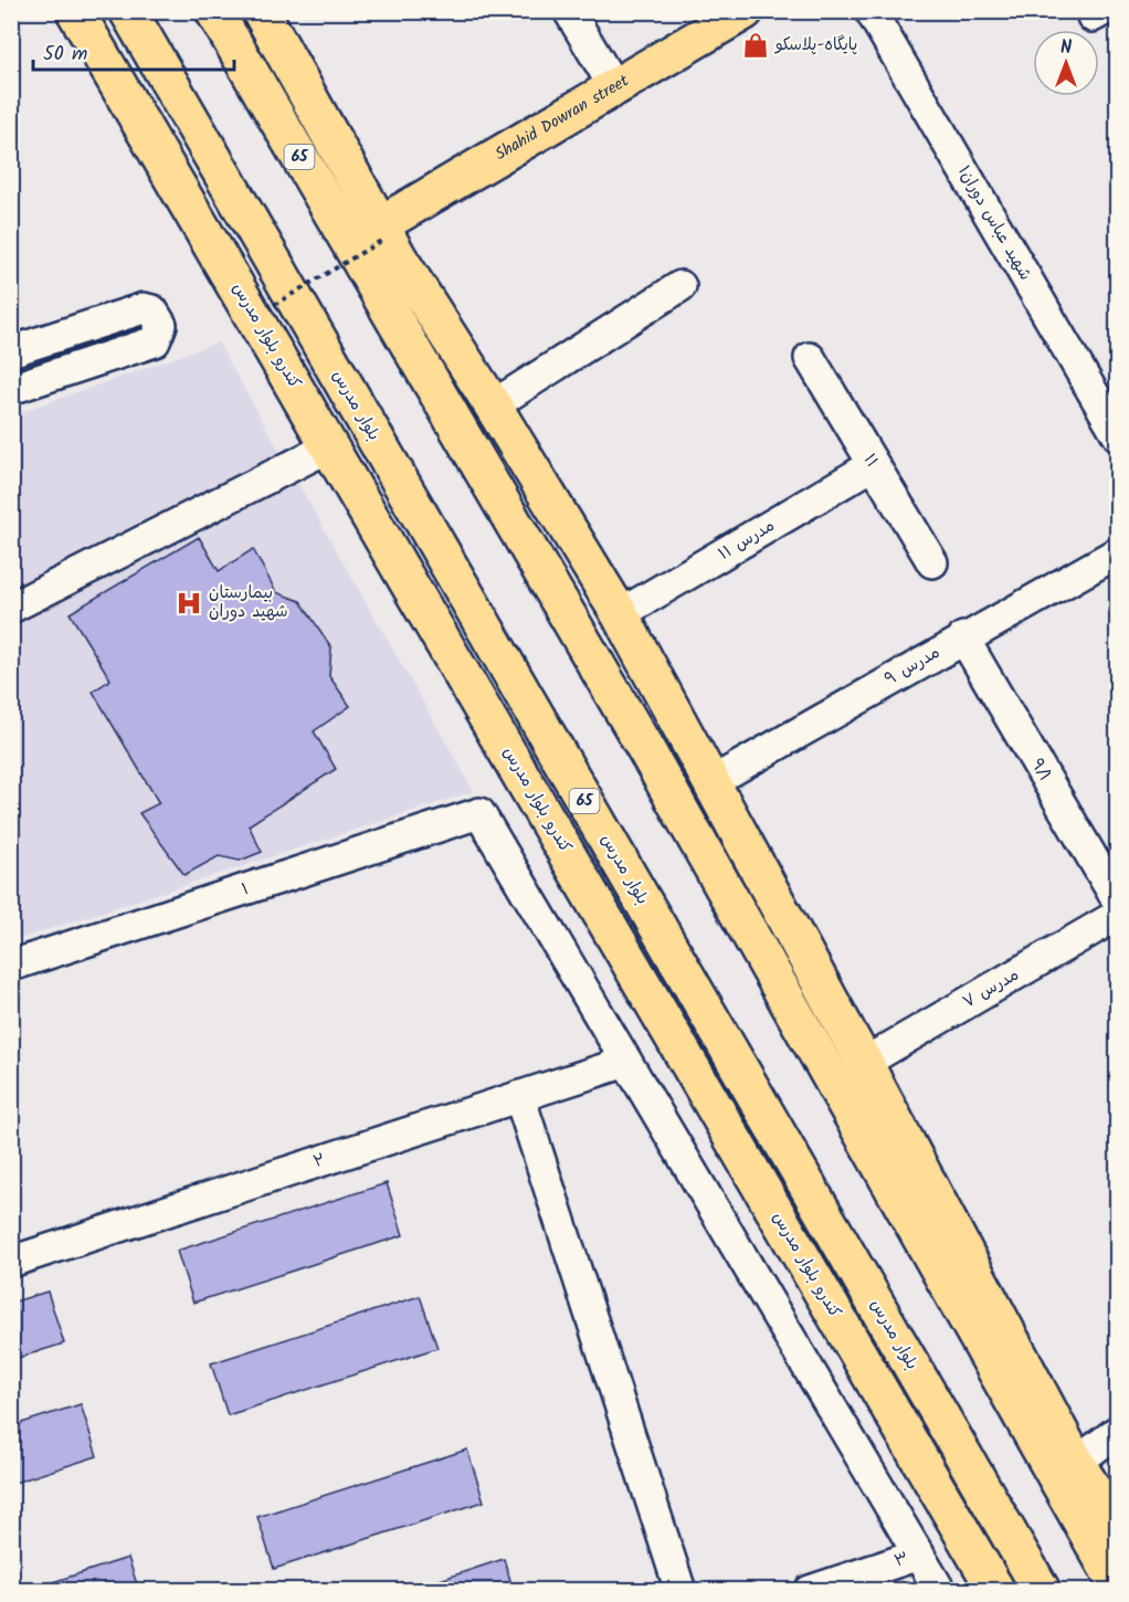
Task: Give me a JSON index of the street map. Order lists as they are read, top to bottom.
{
  "streets": {
    "main road": [
      "Shahid Dowran street",
      "65",
      "کندرو بلوار مدرس",
      "بلوار مدرس"
    ],
    "street": [
      "شهید عباس دوران۱",
      "۱۱",
      "مدرس ۱۱",
      "مدرس ۹",
      "۹/۱",
      "۱",
      "مدرس ۷",
      "۲",
      "۳"
    ]
  },
  "crossings": [
    ["۱۱", "مدرس ۱۱"],
    ["مدرس ۹", "۹/۱"],
    ["۱", "۲"]
  ],
  "places": {
    "shop": ["پایگاه-پلاسکو"],
    "hospital": ["بیمارستان شهید دوران"]
  },
  "scale_bar": "50 m",
  "north": "top"
}
